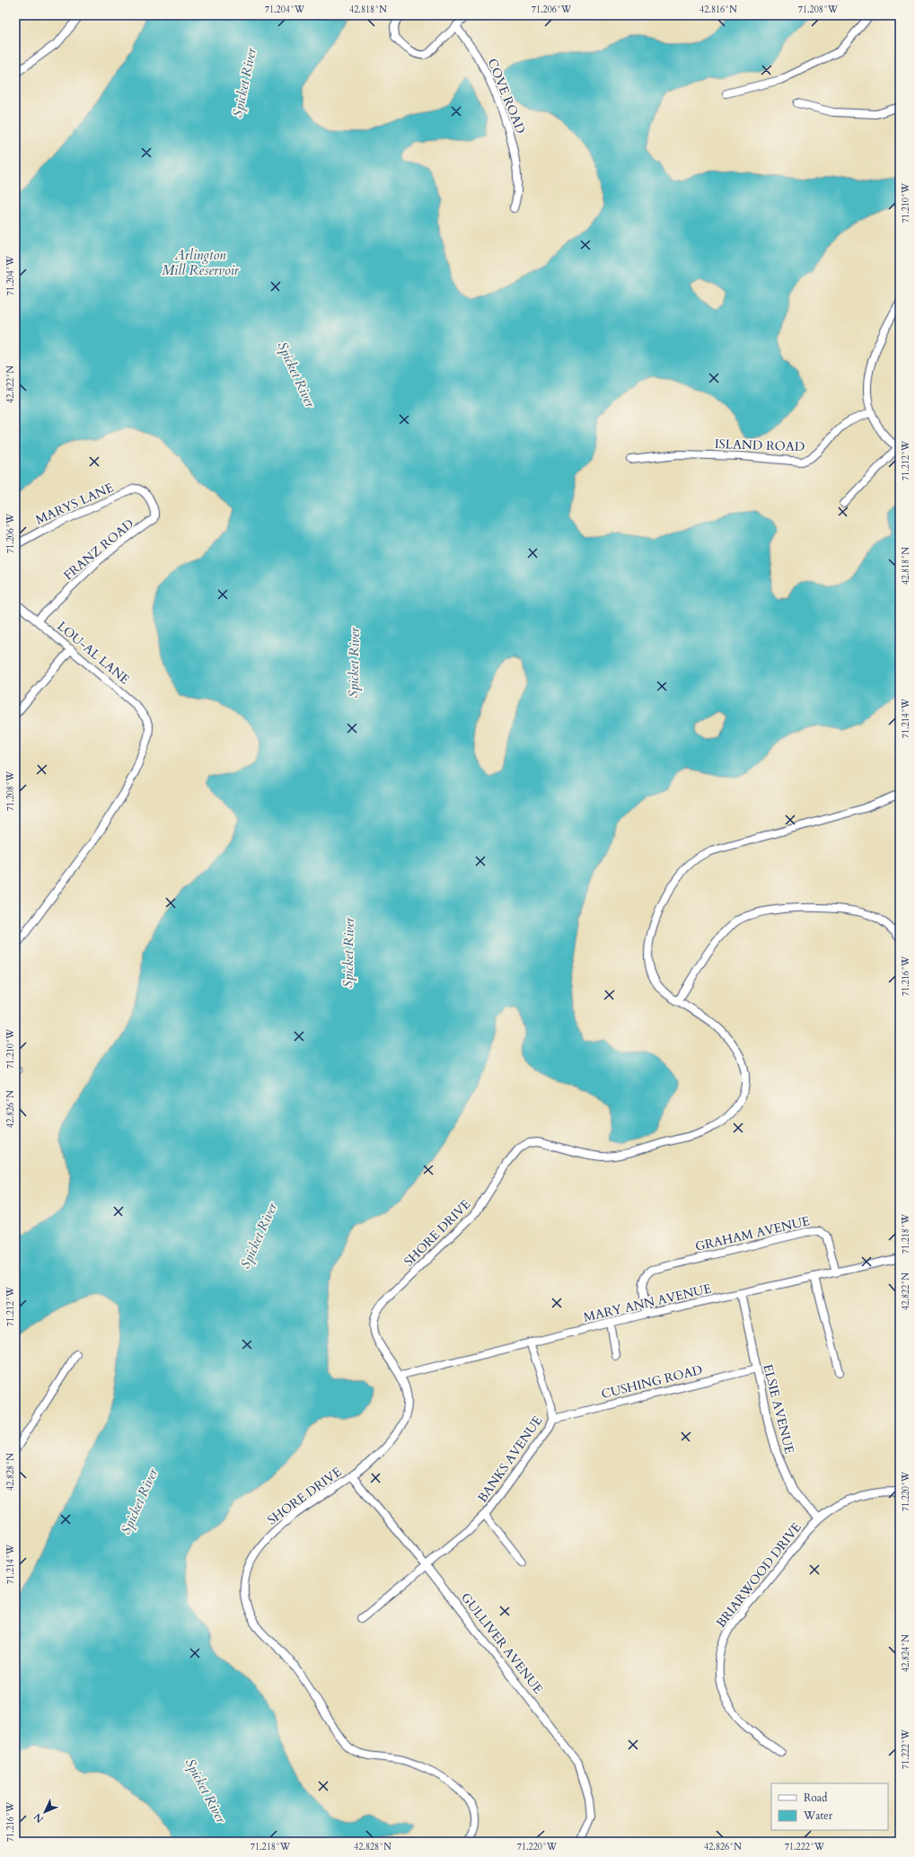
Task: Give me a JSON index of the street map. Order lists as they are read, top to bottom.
{
  "streets": {
    "street": [
      "COVE ROAD",
      "ISLAND ROAD",
      "MARYS LANE",
      "FRANZ ROAD",
      "LOU-AL LANE",
      "SHORE DRIVE",
      "GRAHAM AVENUE",
      "MARY ANN AVENUE",
      "CUSHING ROAD",
      "ELSIE AVENUE",
      "BANKS AVENUE",
      "BRIARWOOD DRIVE",
      "GULLIVER AVENUE"
    ]
  },
  "crossings": [
    ["MARYS LANE", "FRANZ ROAD"],
    ["FRANZ ROAD", "LOU-AL LANE"],
    ["SHORE DRIVE", "MARY ANN AVENUE"],
    ["SHORE DRIVE", "GULLIVER AVENUE"],
    ["GRAHAM AVENUE", "MARY ANN AVENUE"],
    ["MARY ANN AVENUE", "ELSIE AVENUE"],
    ["MARY ANN AVENUE", "BANKS AVENUE"],
    ["CUSHING ROAD", "ELSIE AVENUE"],
    ["CUSHING ROAD", "BANKS AVENUE"],
    ["ELSIE AVENUE", "BRIARWOOD DRIVE"],
    ["BANKS AVENUE", "GULLIVER AVENUE"]
  ],
  "water": ["Spicket River", "Arlington Mill Reservoir"],
  "legend": ["Road", "Water"],
  "north": "bottom left",
  "coordinates": [
    "71.204°W",
    "42.818°N",
    "71.206°W",
    "42.816°N",
    "71.208°W",
    "71.210°W",
    "42.822°N",
    "71.212°W",
    "71.214°W",
    "71.216°W",
    "42.826°N",
    "71.218°W",
    "42.828°N",
    "71.220°W",
    "42.824°N",
    "71.222°W"
  ]
}
